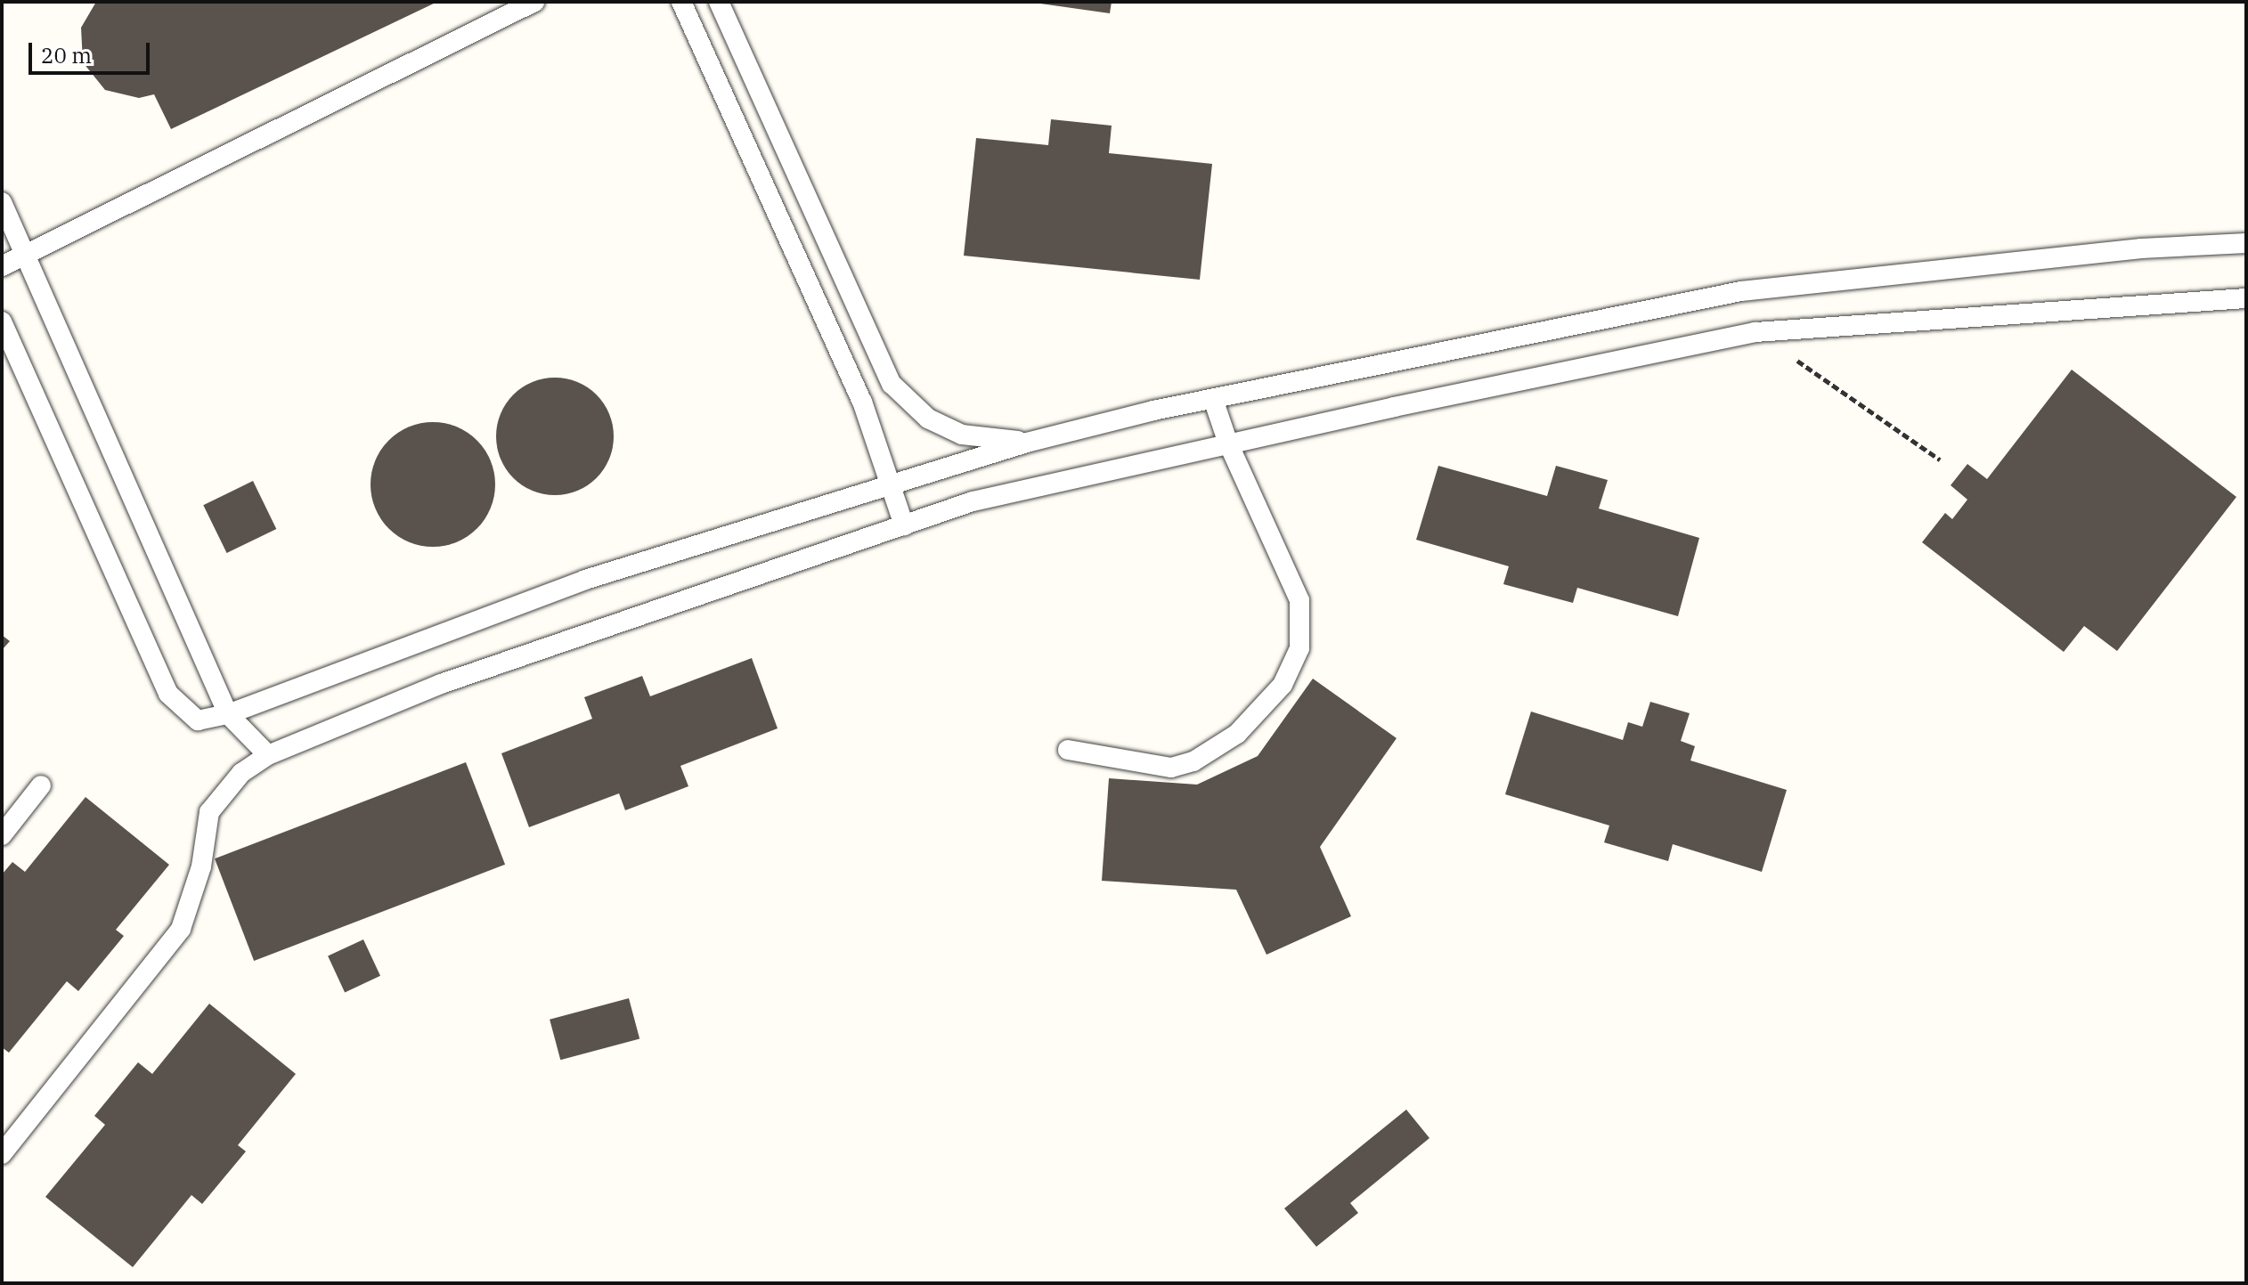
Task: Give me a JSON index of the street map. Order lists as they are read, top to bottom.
{
  "scale_bar": "20 m"
}
